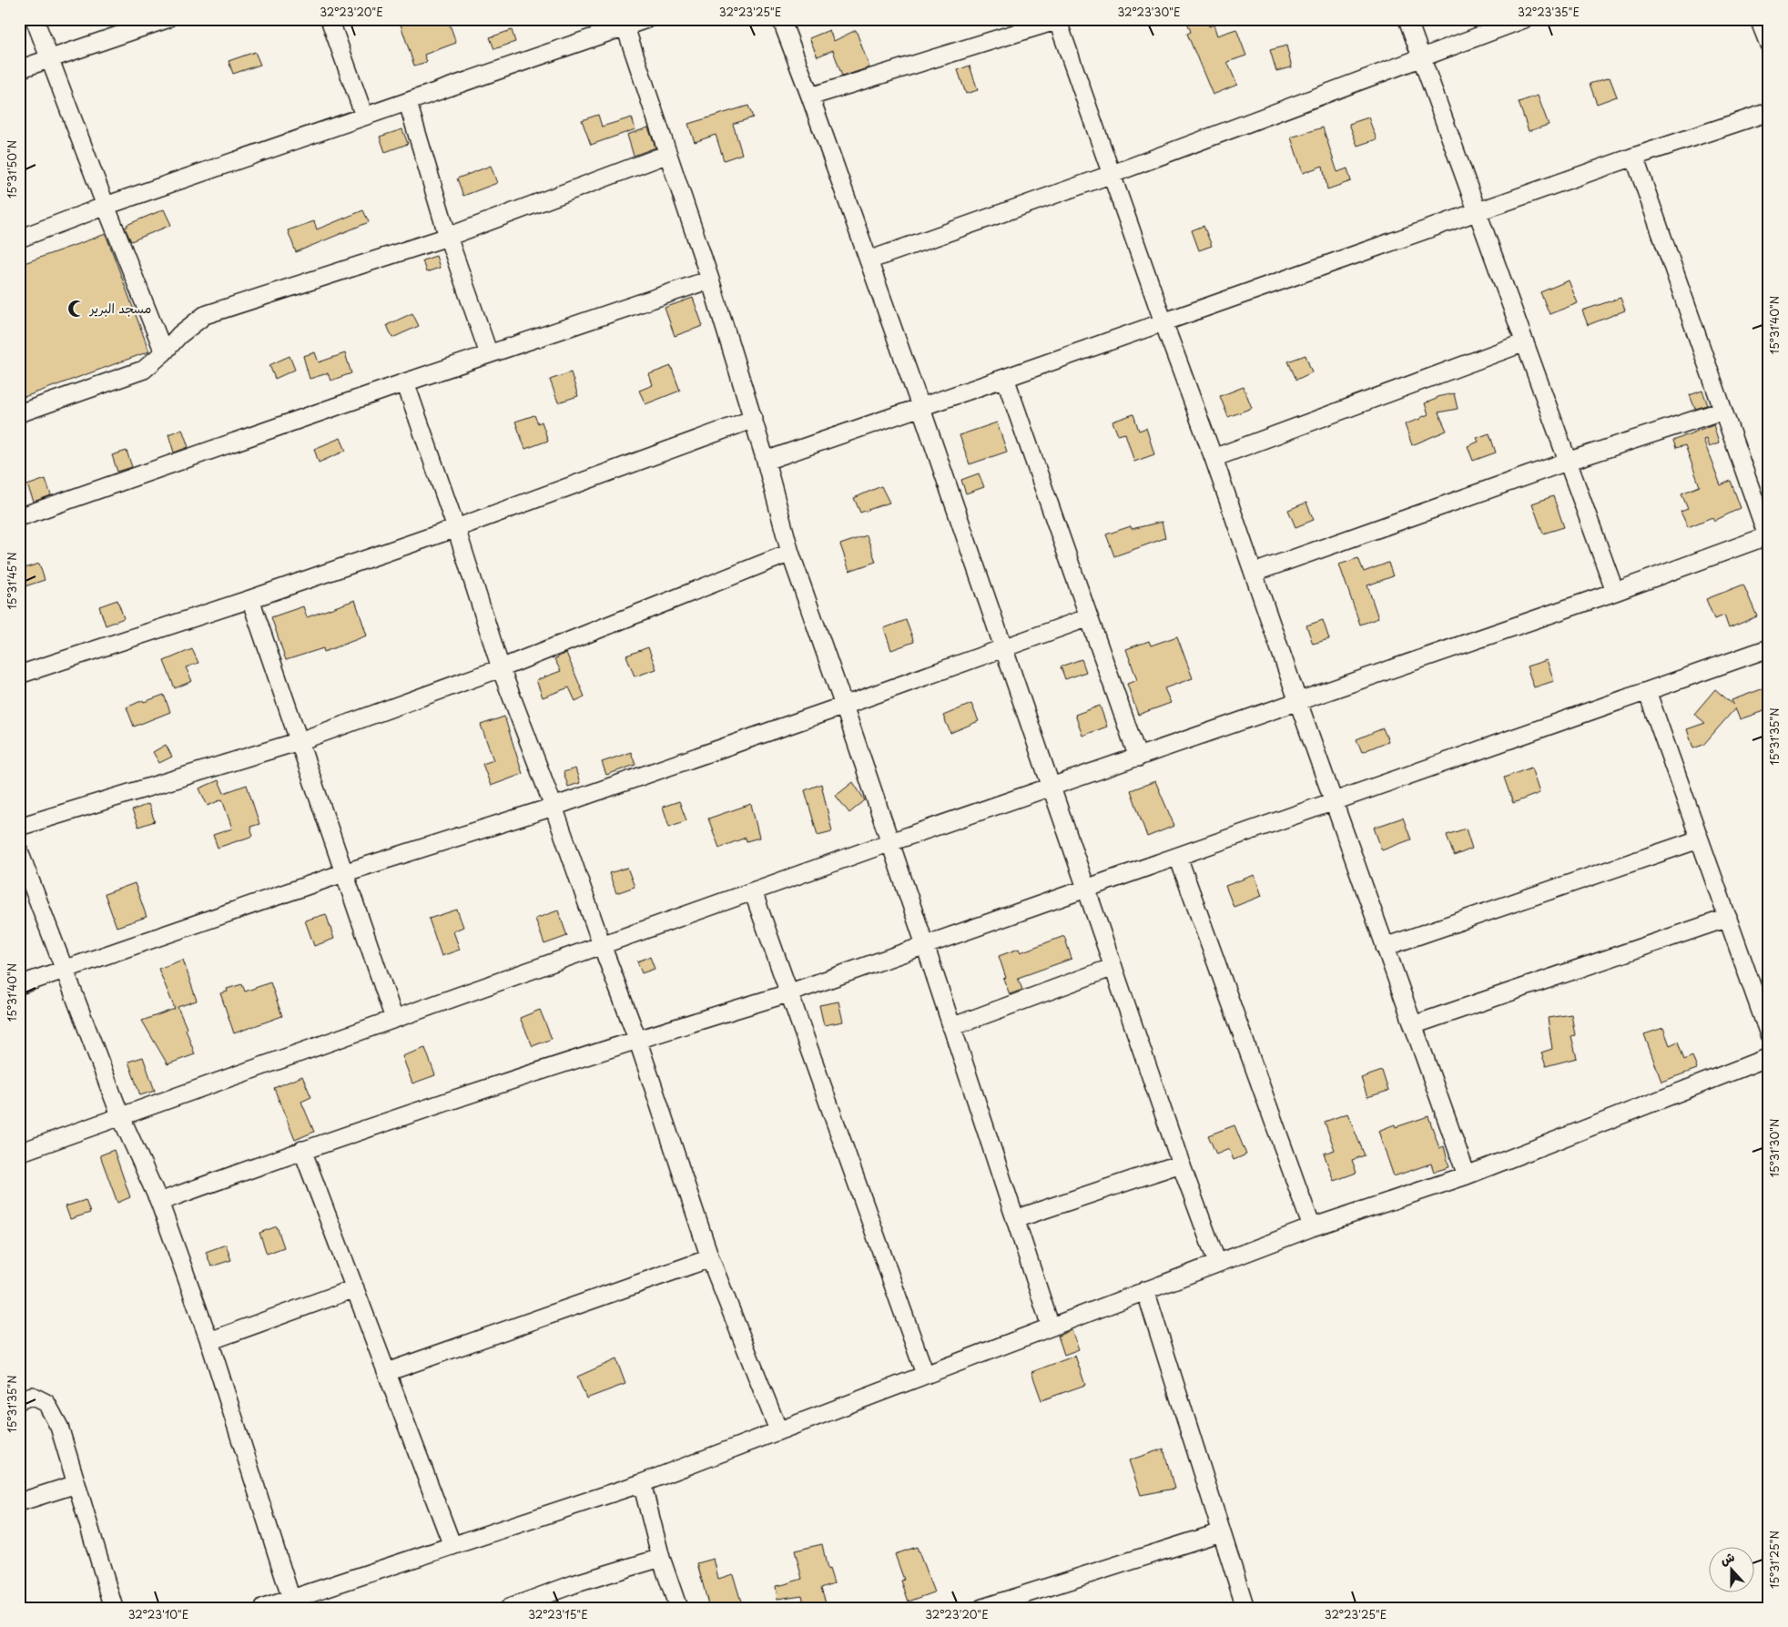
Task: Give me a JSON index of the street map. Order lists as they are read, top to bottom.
{
  "places": {
    "mosque": ["مسجد البرير"]
  },
  "north": "top",
  "coordinates": [
    "32°23'20\"E",
    "32°23'25\"E",
    "32°23'30\"E",
    "32°23'35\"E",
    "15°31'50\"N",
    "15°31'40\"N",
    "15°31'45\"N",
    "15°31'35\"N",
    "15°31'30\"N",
    "15°31'25\"N",
    "32°23'10\"E",
    "32°23'15\"E"
  ]
}
